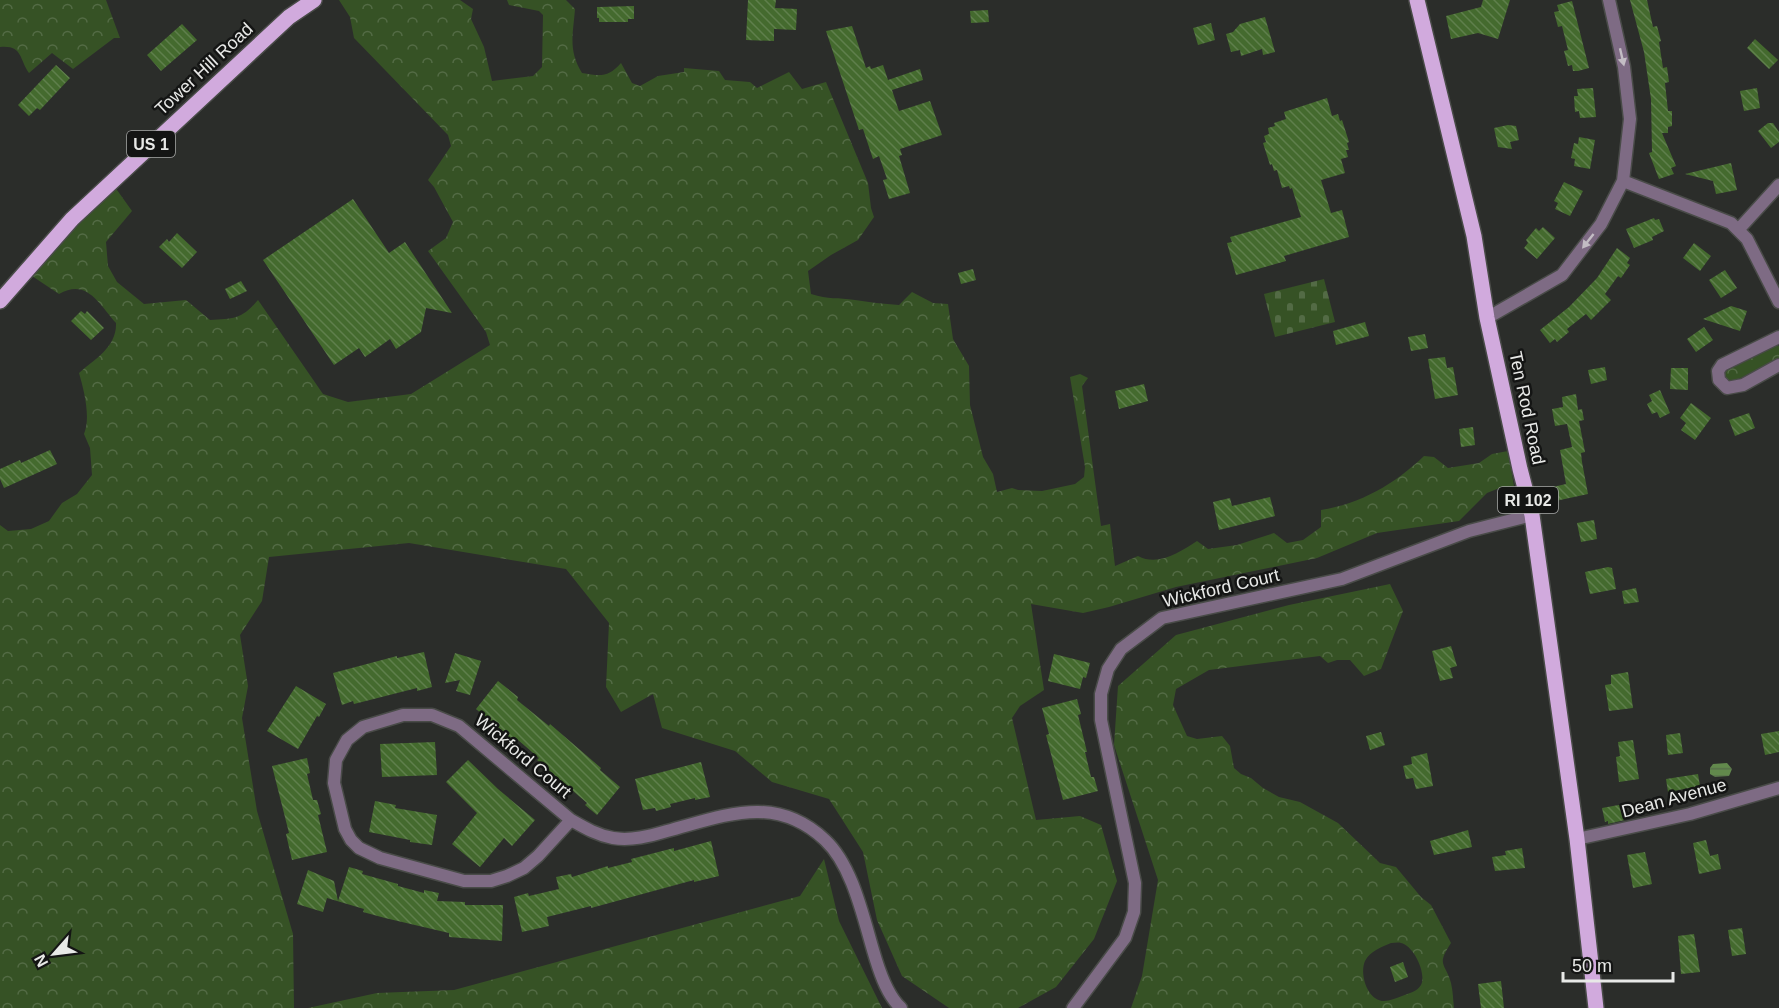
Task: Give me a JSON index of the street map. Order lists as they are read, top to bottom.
{
  "streets": {
    "main road": [
      "Tower Hill Road",
      "US 1",
      "Ten Rod Road",
      "RI 102"
    ],
    "street": ["Wickford Court", "Dean Avenue"]
  },
  "crossings": [
    ["Ten Rod Road", "Wickford Court"],
    ["Ten Rod Road", "Dean Avenue"]
  ],
  "scale_bar": "50 m",
  "north": "bottom left"
}
